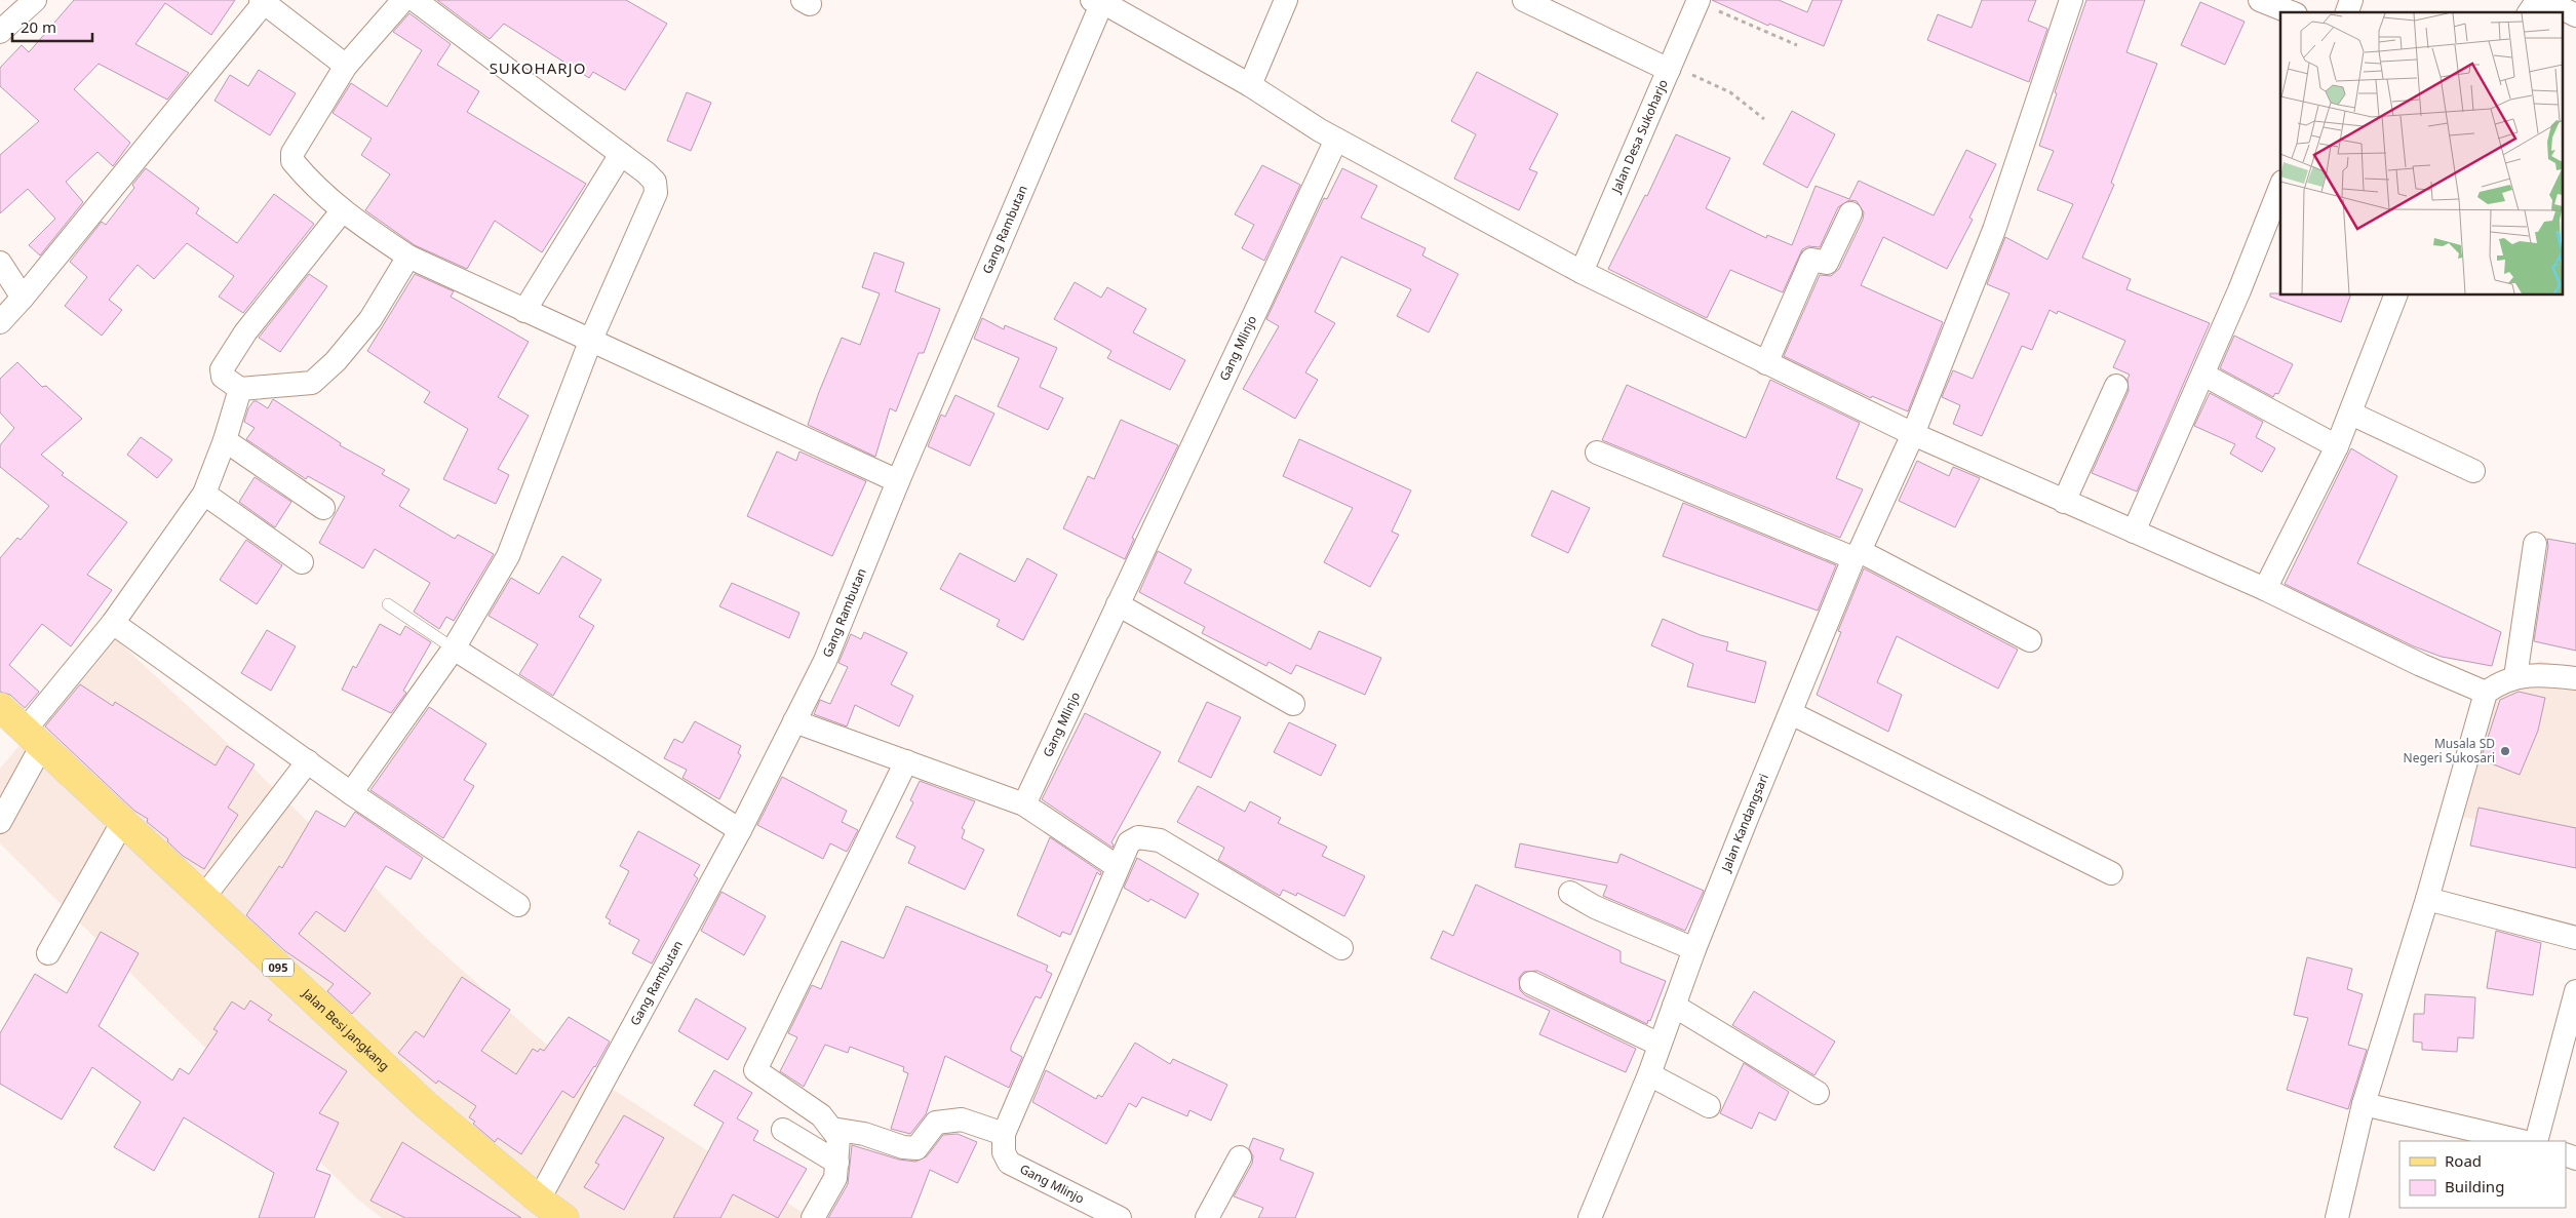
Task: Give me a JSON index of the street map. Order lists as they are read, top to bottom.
{
  "streets": {
    "main road": ["095", "Jalan Besi Jangkang"],
    "street": [
      "Jalan Desa Sukoharjo",
      "Gang Rambutan",
      "Gang Mlinjo",
      "Jalan Kandangsari"
    ]
  },
  "crossings": [
    ["Gang Rambutan", "Jalan Besi Jangkang"]
  ],
  "districts": ["SUKOHARJO"],
  "places": ["Musala SD Negeri Sukosari"],
  "legend": ["Road", "Building"],
  "scale_bar": "20 m"
}
